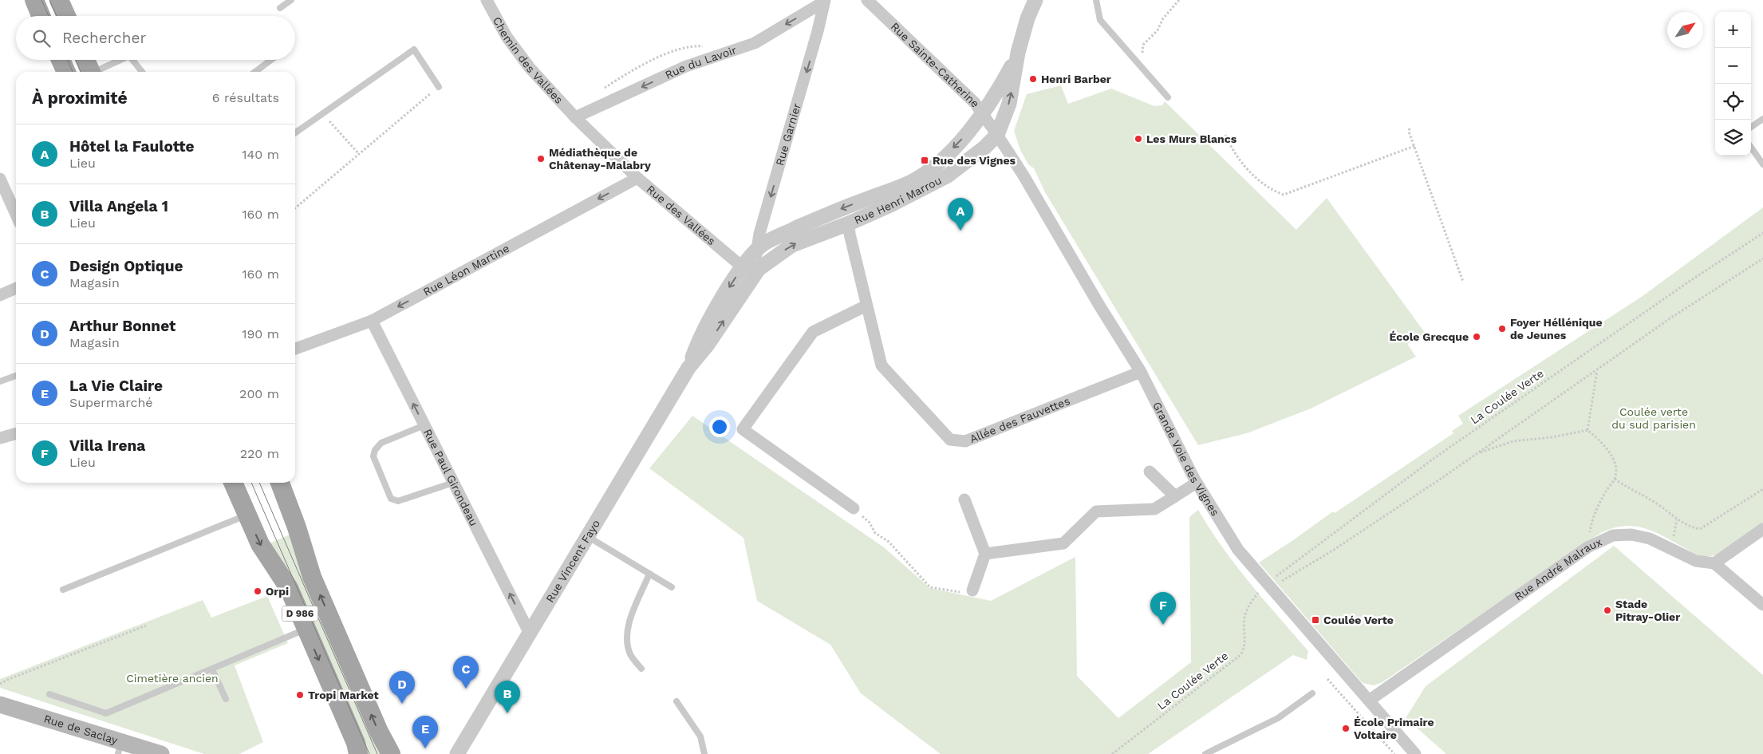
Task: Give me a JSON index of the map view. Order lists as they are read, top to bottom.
{
  "streets": {
    "main road": ["D 986", "Rue de Saclay"],
    "street": [
      "Chemin des Vallées",
      "Rue du Lavoir",
      "Rue Sainte-Catherine",
      "Rue Garnier",
      "Rue Henri Marrou",
      "Rue des Vallées",
      "Rue Léon Martine",
      "Allée des Fauvettes",
      "Grande Voie des Vignes",
      "Rue Paul Girondeau",
      "Rue Vincent Fayo",
      "Rue André Malraux"
    ],
    "path": ["La Coulée Verte"]
  },
  "crossings": [
    ["Chemin des Vallées", "Rue du Lavoir"],
    ["Chemin des Vallées", "Rue des Vallées"],
    ["Rue du Lavoir", "Rue Garnier"],
    ["Rue du Lavoir", "Rue des Vallées"],
    ["Rue Sainte-Catherine", "Rue Henri Marrou"],
    ["Rue Sainte-Catherine", "Grande Voie des Vignes"],
    ["Rue Garnier", "Rue Henri Marrou"],
    ["Rue Garnier", "Rue Vincent Fayo"],
    ["Rue Henri Marrou", "Allée des Fauvettes"],
    ["Rue Henri Marrou", "Grande Voie des Vignes"],
    ["Rue Henri Marrou", "Rue Vincent Fayo"],
    ["Rue des Vallées", "Rue Léon Martine"],
    ["Rue des Vallées", "Rue Vincent Fayo"],
    ["Rue Léon Martine", "Rue Paul Girondeau"],
    ["La Coulée Verte", "Grande Voie des Vignes"],
    ["Allée des Fauvettes", "Grande Voie des Vignes"],
    ["Grande Voie des Vignes", "Rue André Malraux"],
    ["Rue Paul Girondeau", "Rue Vincent Fayo"]
  ],
  "one_way": [
    "Rue du Lavoir",
    "Rue Garnier",
    "Rue Léon Martine",
    "Rue Paul Girondeau"
  ],
  "parks": ["Coulée verte du sud parisien", "Cimetière ancien"],
  "places": {
    "other": [
      "Henri Barber",
      "Les Murs Blancs",
      "Médiathèque de Châtenay-Malabry",
      "Foyer Héllénique de Jeunes",
      "École Grecque",
      "Orpi",
      "Stade Pitray-Olier",
      "Tropi Market",
      "École Primaire Voltaire"
    ],
    "transit": ["Rue des Vignes", "Coulée Verte"]
  },
  "north": "top right",
  "page": {
    "map_buttons": ["+", "−"],
    "search": "Rechercher",
    "heading": ["À proximité", "6 résultats"],
    "list": [
      {
        "mark": "A",
        "name": "Hôtel la Faulotte",
        "note": "Lieu",
        "value": "140 m"
      },
      {
        "mark": "B",
        "name": "Villa Angela 1",
        "note": "Lieu",
        "value": "160 m"
      },
      {
        "mark": "C",
        "name": "Design Optique",
        "note": "Magasin",
        "value": "160 m"
      },
      {
        "mark": "D",
        "name": "Arthur Bonnet",
        "note": "Magasin",
        "value": "190 m"
      },
      {
        "mark": "E",
        "name": "La Vie Claire",
        "note": "Supermarché",
        "value": "200 m"
      },
      {
        "mark": "F",
        "name": "Villa Irena",
        "note": "Lieu",
        "value": "220 m"
      }
    ],
    "pins": [
      "A",
      "F",
      "C",
      "D",
      "B",
      "E"
    ]
  }
}
